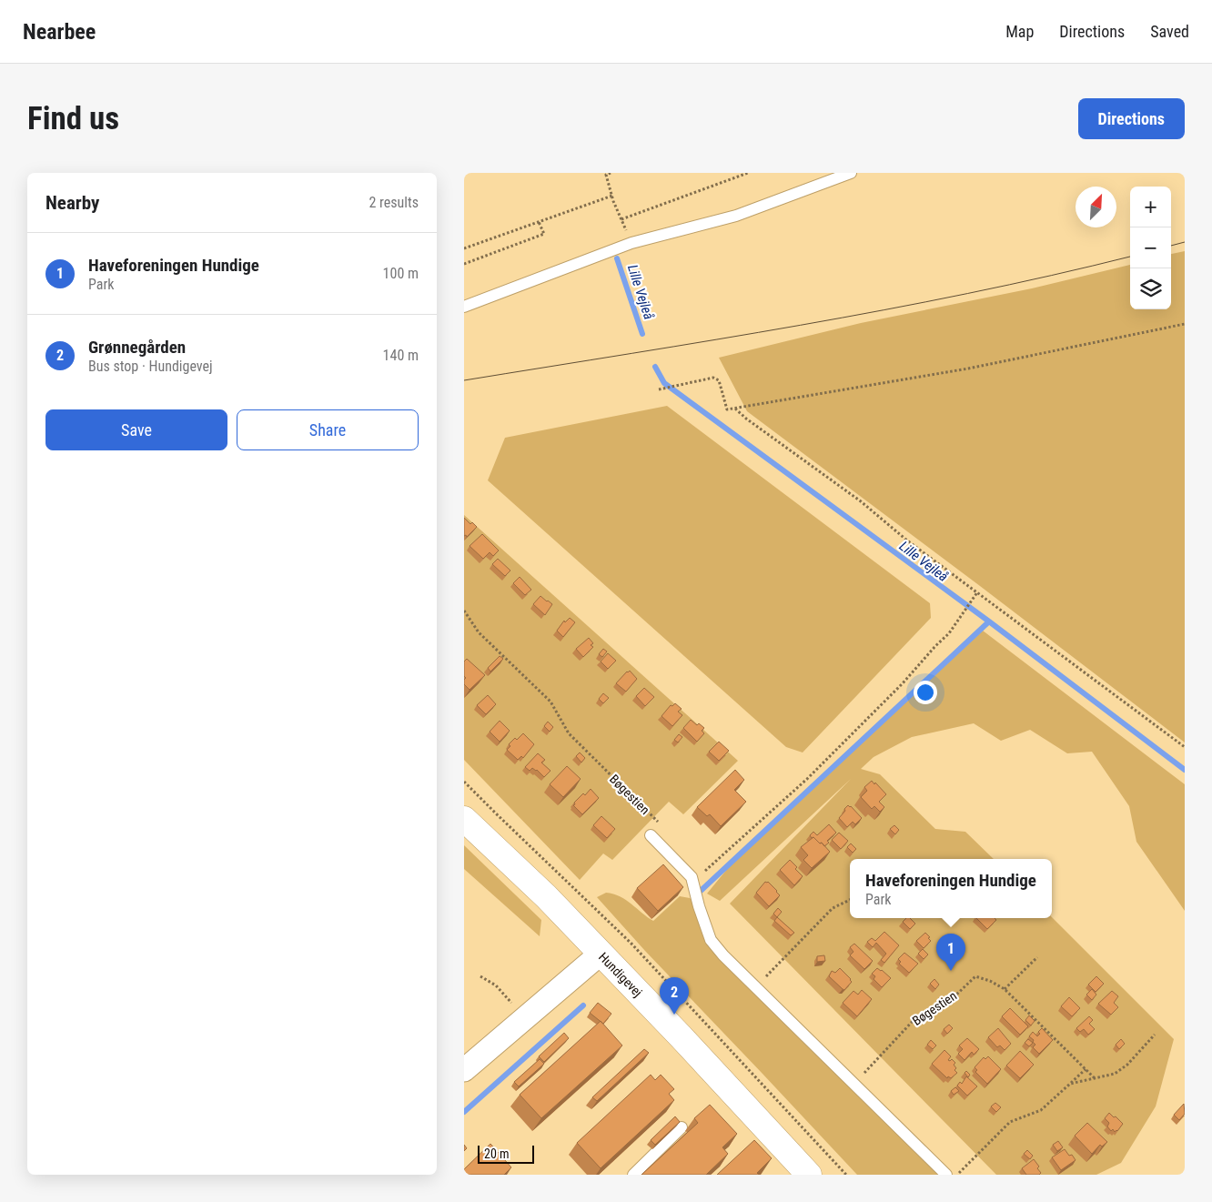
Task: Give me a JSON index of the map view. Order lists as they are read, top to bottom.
{
  "streets": {
    "street": ["Hundigevej"],
    "path": ["Bøgestien"]
  },
  "water": ["Lille Vejleå"],
  "scale_bar": "20 m",
  "north": "top right",
  "page": {
    "header": "Nearbee",
    "nav": ["Map", "Directions", "Saved"],
    "buttons": [
      "Directions",
      ["Save", "Share"]
    ],
    "title": "Find us",
    "heading": ["Nearby", "2 results"],
    "map_buttons": ["+", "−"],
    "list": [
      {
        "mark": "1",
        "name": "Haveforeningen Hundige",
        "note": "Park",
        "value": "100 m"
      },
      {
        "mark": "2",
        "name": "Grønnegården",
        "note": "Bus stop · Hundigevej",
        "value": "140 m"
      }
    ],
    "popup": ["Haveforeningen Hundige", "Park"],
    "pins": ["1", "2"],
    "scale": "20 m"
  }
}
